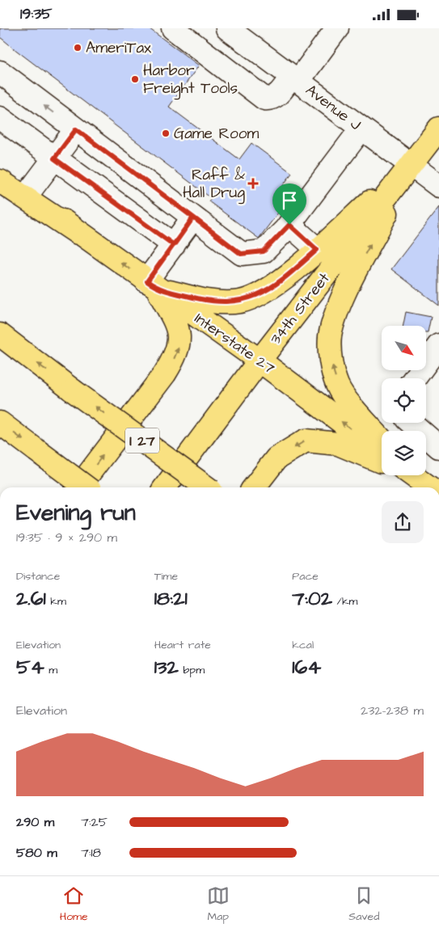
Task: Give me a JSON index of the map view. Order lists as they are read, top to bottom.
{
  "streets": {
    "main road": ["34th Street", "Interstate 27", "I 27"],
    "street": ["Avenue J"]
  },
  "crossings": [
    ["Avenue J", "34th Street"],
    ["34th Street", "Interstate 27"]
  ],
  "places": {
    "other": ["AmeriTax", "Harbor Freight Tools", "Game Room"],
    "health": ["Raff & Hall Drug"]
  },
  "north": "bottom right",
  "page": {
    "status": "19:35",
    "heading": ["Evening run", "19:35 · 9 × 290 m"],
    "stats": [
      ["Distance", "2.61 km"],
      ["Time", "18:21"],
      ["Pace", "7:02 /km"],
      ["Elevation", "54 m"],
      ["Heart rate", "132 bpm"],
      ["kcal", "164"]
    ],
    "chart": ["Elevation", "232–238 m"],
    "list": [
      {
        "name": "290 m",
        "note": "7:25"
      },
      {
        "name": "580 m",
        "note": "7:18"
      }
    ],
    "tabs": ["Home", "Map", "Saved"]
  }
}
